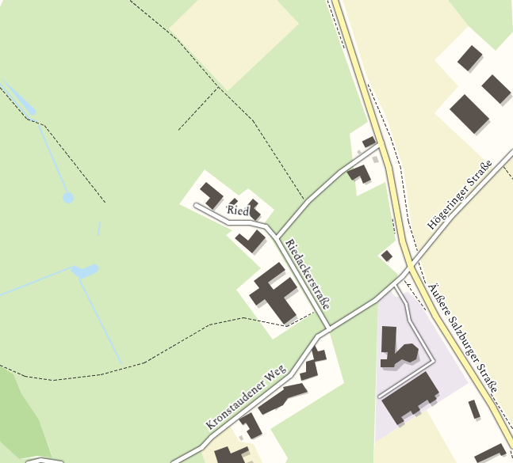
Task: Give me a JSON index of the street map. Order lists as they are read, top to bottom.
{
  "streets": {
    "main road": ["Äußere Salzburger Straße"],
    "street": [
      "Högeringer Straße",
      "Ried",
      "Riedackerstraße",
      "Kronstaudener Weg"
    ]
  },
  "crossings": [
    ["Högeringer Straße", "Äußere Salzburger Straße"],
    ["Högeringer Straße", "Kronstaudener Weg"],
    ["Ried", "Riedackerstraße"],
    ["Riedackerstraße", "Äußere Salzburger Straße"],
    ["Riedackerstraße", "Kronstaudener Weg"],
    ["Äußere Salzburger Straße", "Kronstaudener Weg"]
  ]
}
